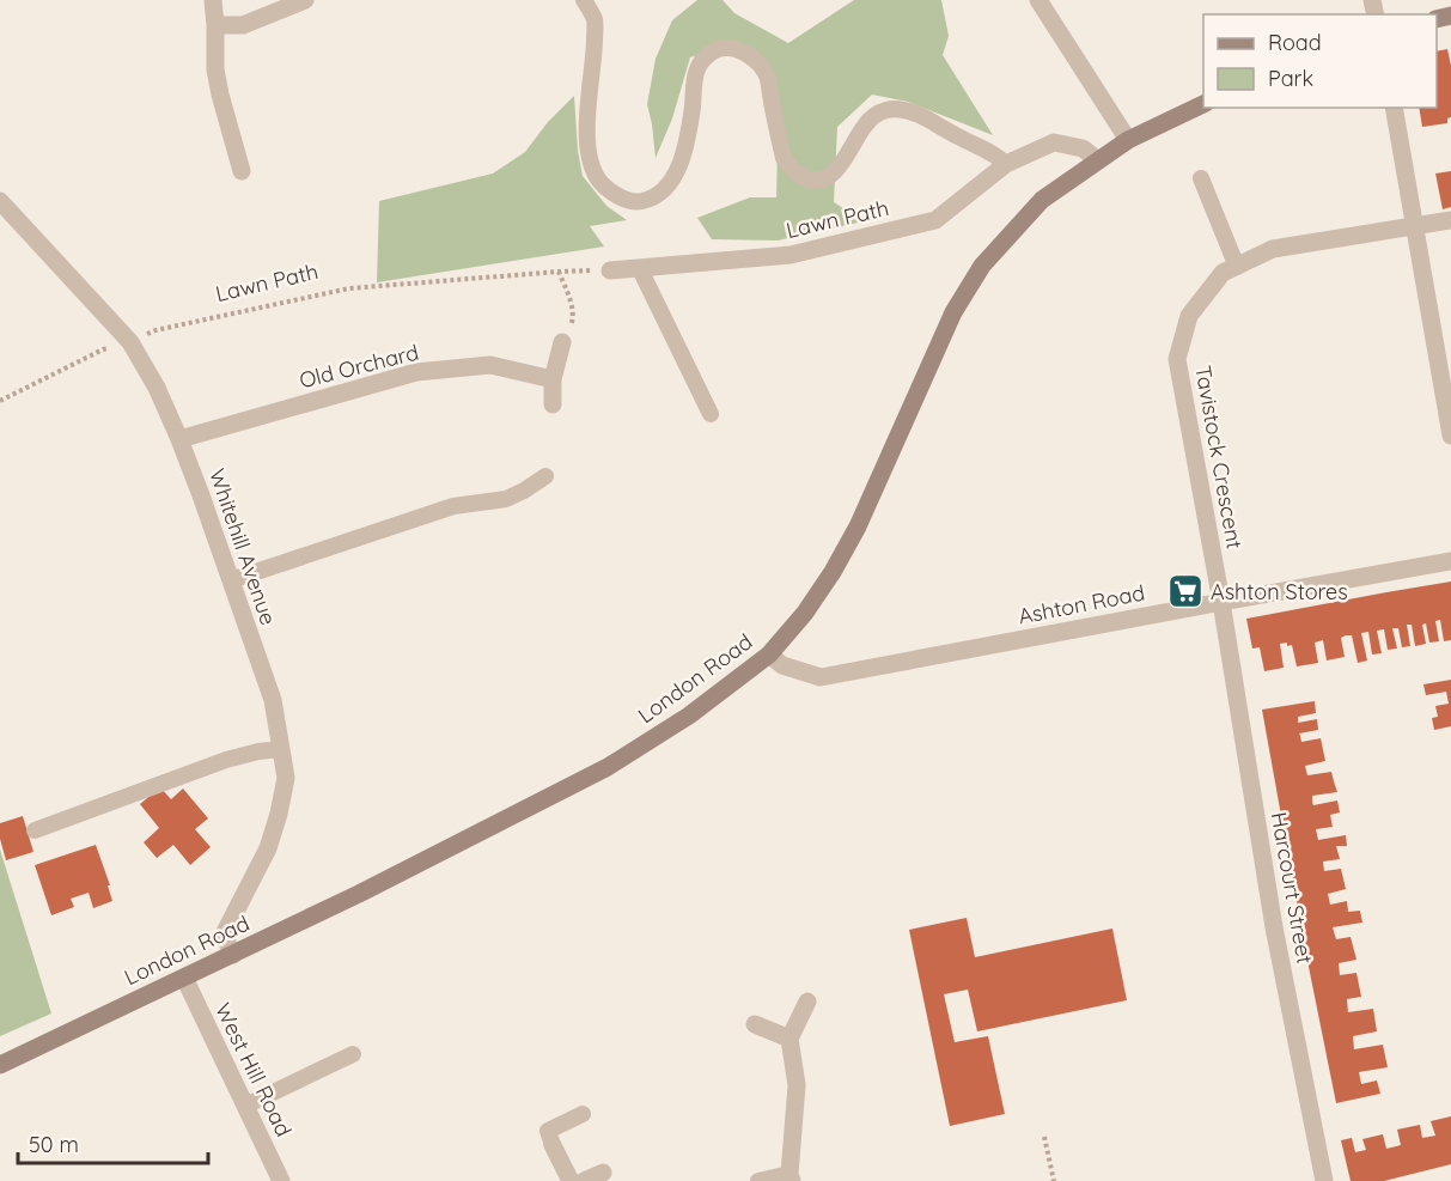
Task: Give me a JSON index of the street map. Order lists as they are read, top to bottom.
{
  "streets": {
    "street": [
      "Lawn Path",
      "Old Orchard",
      "Tavistock Crescent",
      "Whitehill Avenue",
      "Ashton Road",
      "London Road",
      "Harcourt Street",
      "West Hill Road"
    ]
  },
  "crossings": [
    ["Lawn Path", "Whitehill Avenue"],
    ["Lawn Path", "London Road"],
    ["Old Orchard", "Whitehill Avenue"],
    ["Tavistock Crescent", "Ashton Road"],
    ["Tavistock Crescent", "Harcourt Street"],
    ["Whitehill Avenue", "London Road"],
    ["Ashton Road", "London Road"],
    ["Ashton Road", "Harcourt Street"],
    ["London Road", "West Hill Road"]
  ],
  "places": {
    "supermarket": ["Ashton Stores"]
  },
  "legend": ["Road", "Park"],
  "scale_bar": "50 m"
}
